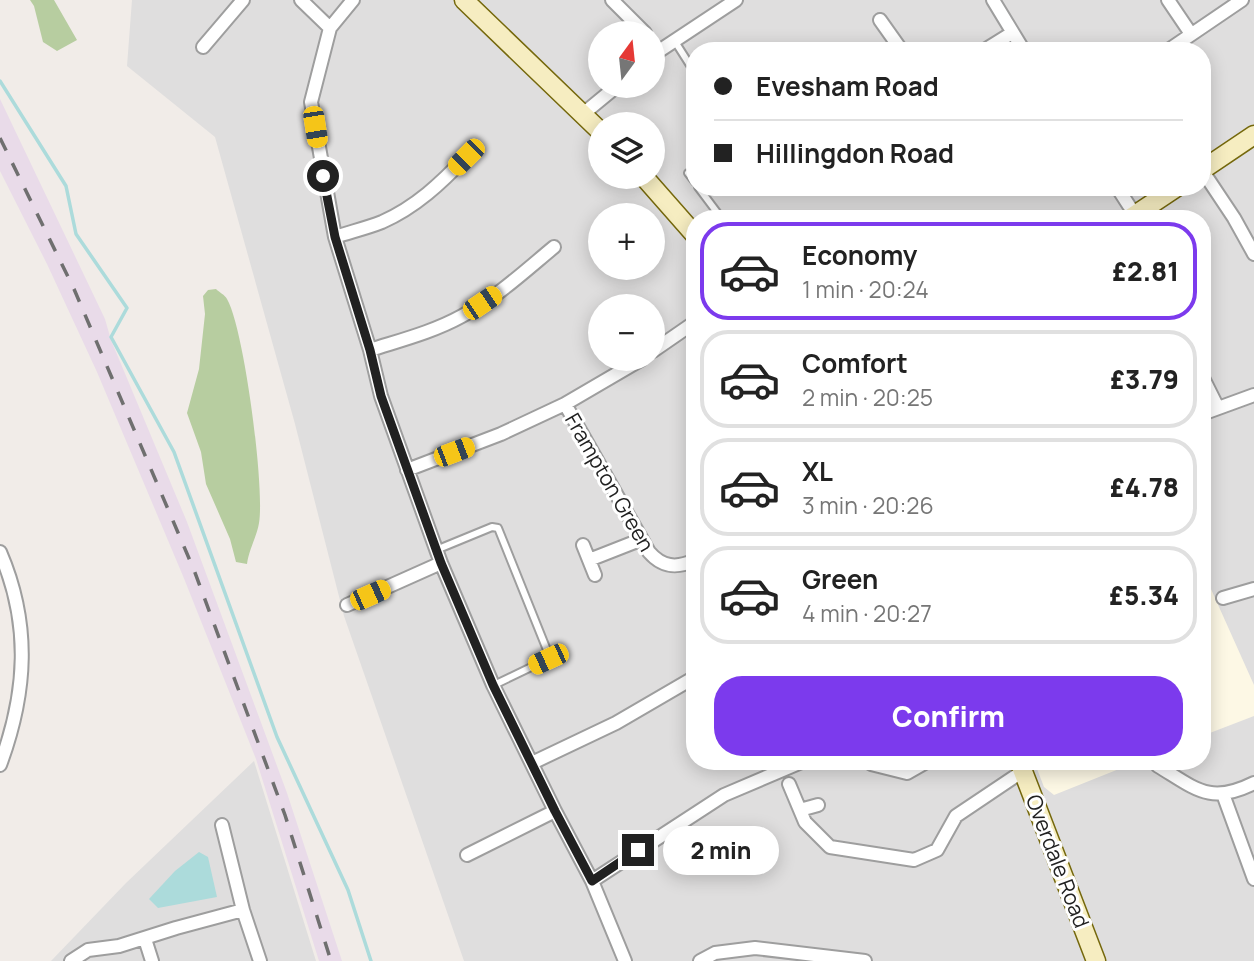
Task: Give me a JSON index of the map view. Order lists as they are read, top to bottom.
{
  "streets": {
    "street": ["Frampton Green", "Overdale Road"]
  },
  "north": "top",
  "page": {
    "map_buttons": ["+", "−"],
    "banner": ["Evesham Road", "Hillingdon Road"],
    "list": [
      {
        "name": "Economy",
        "note": "1 min · 20:24",
        "value": "£2.81"
      },
      {
        "name": "Comfort",
        "note": "2 min · 20:25",
        "value": "£3.79"
      },
      {
        "name": "XL",
        "note": "3 min · 20:26",
        "value": "£4.78"
      },
      {
        "name": "Green",
        "note": "4 min · 20:27",
        "value": "£5.34"
      }
    ],
    "buttons": "Confirm",
    "bubble": "2 min"
  }
}
